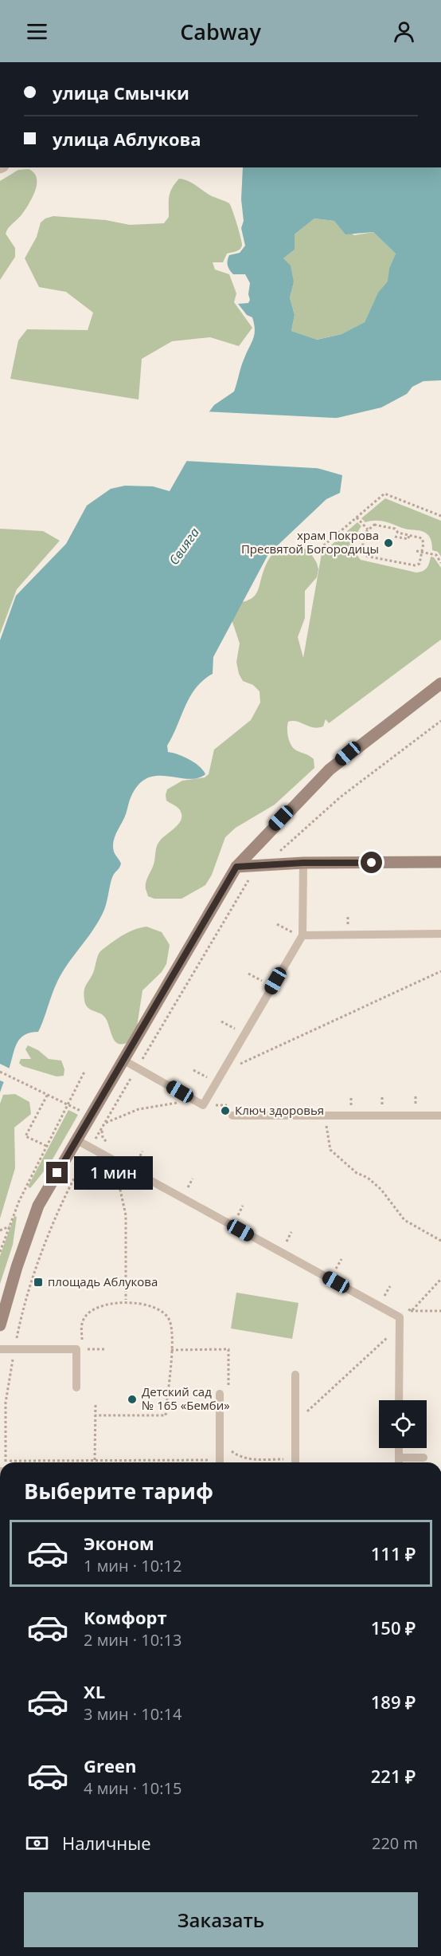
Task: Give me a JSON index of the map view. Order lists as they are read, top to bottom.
{
  "water": ["Свияга"],
  "places": {
    "other": ["храм Покрова Пресвятой Богородицы", "Ключ здоровья", "Детский сад № 165 «Бемби»"],
    "transit": ["площадь Аблукова"]
  },
  "page": {
    "header": "Cabway",
    "banner": ["улица Смычки", "улица Аблукова"],
    "bubble": "1 мин",
    "heading": "Выберите тариф",
    "list": [
      {
        "name": "Эконом",
        "note": "1 мин · 10:12",
        "value": "111 ₽"
      },
      {
        "name": "Комфорт",
        "note": "2 мин · 10:13",
        "value": "150 ₽"
      },
      {
        "name": "XL",
        "note": "3 мин · 10:14",
        "value": "189 ₽"
      },
      {
        "name": "Green",
        "note": "4 мин · 10:15",
        "value": "221 ₽"
      }
    ],
    "pay": ["Наличные", "220 m"],
    "buttons": "Заказать"
  }
}
